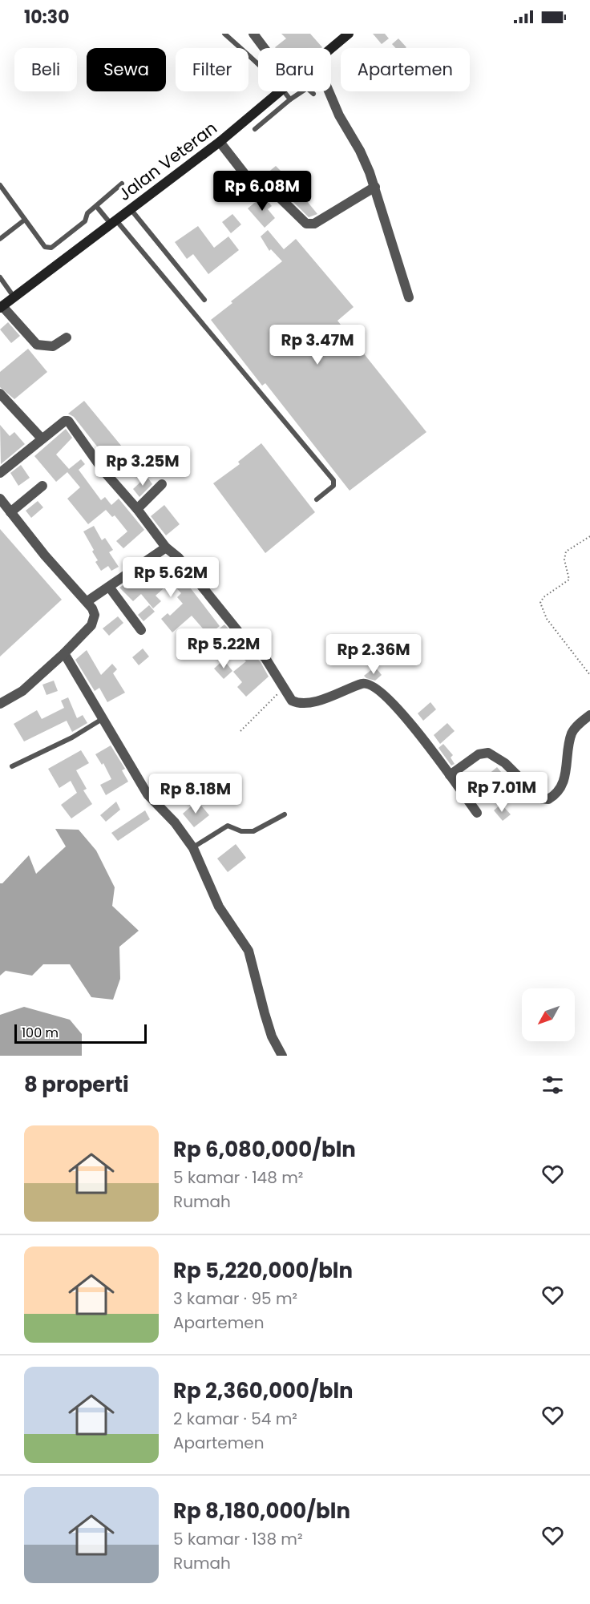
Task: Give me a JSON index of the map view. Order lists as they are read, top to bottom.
{
  "streets": {
    "main road": ["Jalan Veteran"]
  },
  "scale_bar": "100 m",
  "north": "bottom left",
  "page": {
    "status": "10:30",
    "chip": [
      "Beli",
      "Sewa",
      "Filter",
      "Baru",
      "Apartemen"
    ],
    "price": [
      "Rp 6.08M",
      "Rp 3.47M",
      "Rp 3.25M",
      "Rp 5.62M",
      "Rp 5.22M",
      "Rp 2.36M",
      "Rp 7.01M",
      "Rp 8.18M"
    ],
    "scale": "100 m",
    "heading": "8 properti",
    "list": [
      {
        "name": "Rp 6,080,000/bln",
        "note": "5 kamar · 148 m² · Rumah"
      },
      {
        "name": "Rp 5,220,000/bln",
        "note": "3 kamar · 95 m² · Apartemen"
      },
      {
        "name": "Rp 2,360,000/bln",
        "note": "2 kamar · 54 m² · Apartemen"
      },
      {
        "name": "Rp 8,180,000/bln",
        "note": "5 kamar · 138 m² · Rumah"
      }
    ]
  }
}
